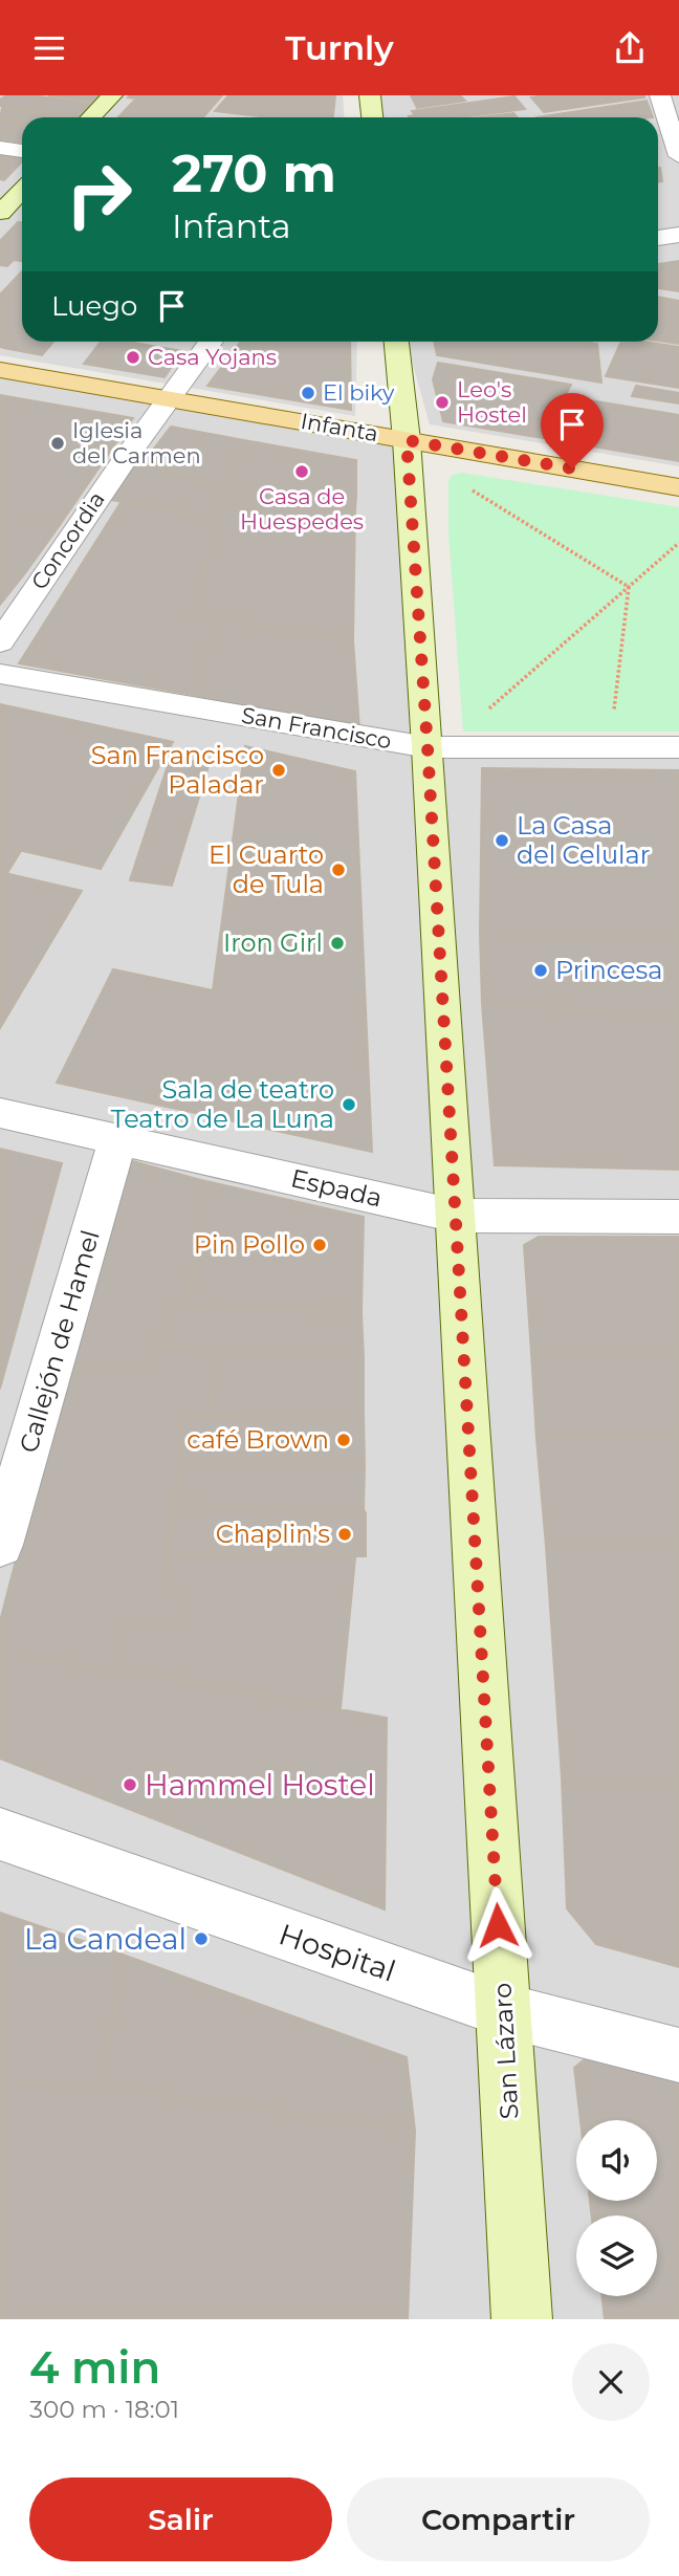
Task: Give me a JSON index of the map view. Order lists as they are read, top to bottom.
{
  "streets": {
    "main road": ["Infanta", "San Lázaro"],
    "street": [
      "Concordia",
      "San Francisco",
      "Espada",
      "Callejón de Hamel",
      "Hospital"
    ]
  },
  "crossings": [
    ["Infanta", "Concordia"],
    ["Infanta", "San Lázaro"],
    ["San Francisco", "San Lázaro"],
    ["Espada", "Callejón de Hamel"],
    ["Espada", "San Lázaro"],
    ["Hospital", "San Lázaro"]
  ],
  "places": [
    "Casa Yojans",
    "El biky",
    "Leo's Hostel",
    "Iglesia del Carmen",
    "Casa de Huespedes",
    "San Francisco Paladar",
    "La Casa del Celular",
    "El Cuarto de Tula",
    "Iron Girl",
    "Princesa",
    "Sala de teatro Teatro de La Luna",
    "Pin Pollo",
    "café Brown",
    "Chaplin's",
    "Hammel Hostel",
    "La Candeal"
  ],
  "page": {
    "header": "Turnly",
    "turn": ["270 m", "Infanta"],
    "then": "Luego",
    "heading": ["4 min", "300 m · 18:01"],
    "buttons": ["Salir", "Compartir"]
  }
}
